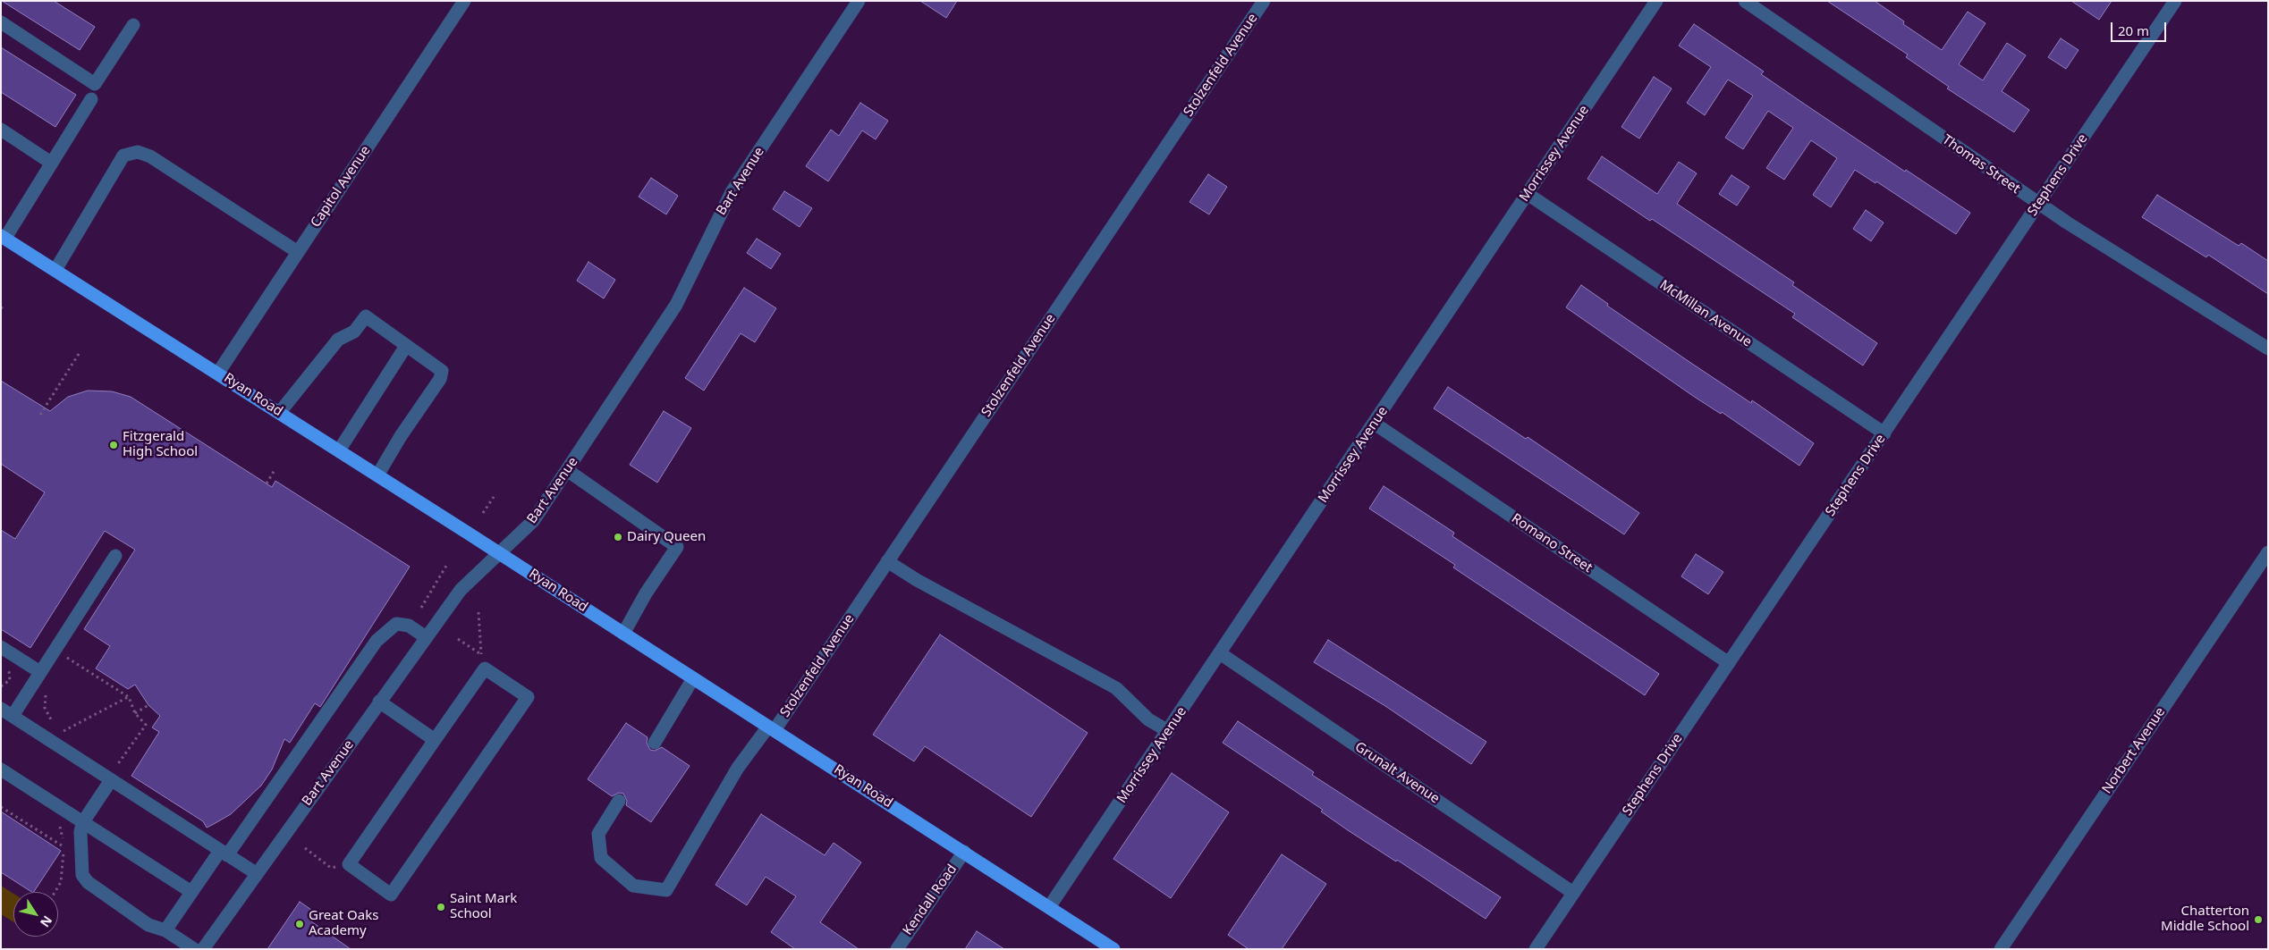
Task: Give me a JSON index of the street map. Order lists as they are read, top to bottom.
{
  "streets": {
    "main road": ["Ryan Road"],
    "street": [
      "Stolzenfeld Avenue",
      "Morrissey Avenue",
      "Thomas Street",
      "Stephens Drive",
      "Bart Avenue",
      "Capitol Avenue",
      "McMillan Avenue",
      "Romano Street",
      "Norbert Avenue",
      "Grunalt Avenue",
      "Kendall Road"
    ]
  },
  "crossings": [
    ["Stolzenfeld Avenue", "Ryan Road"],
    ["Morrissey Avenue", "McMillan Avenue"],
    ["Morrissey Avenue", "Ryan Road"],
    ["Morrissey Avenue", "Romano Street"],
    ["Morrissey Avenue", "Grunalt Avenue"],
    ["Thomas Street", "Stephens Drive"],
    ["Stephens Drive", "McMillan Avenue"],
    ["Stephens Drive", "Romano Street"],
    ["Stephens Drive", "Grunalt Avenue"],
    ["Bart Avenue", "Ryan Road"],
    ["Capitol Avenue", "Ryan Road"],
    ["Ryan Road", "Kendall Road"]
  ],
  "places": [
    "Fitzgerald High School",
    "Dairy Queen",
    "Saint Mark School",
    "Chatterton Middle School",
    "Great Oaks Academy"
  ],
  "scale_bar": "20 m",
  "north": "bottom right"
}
